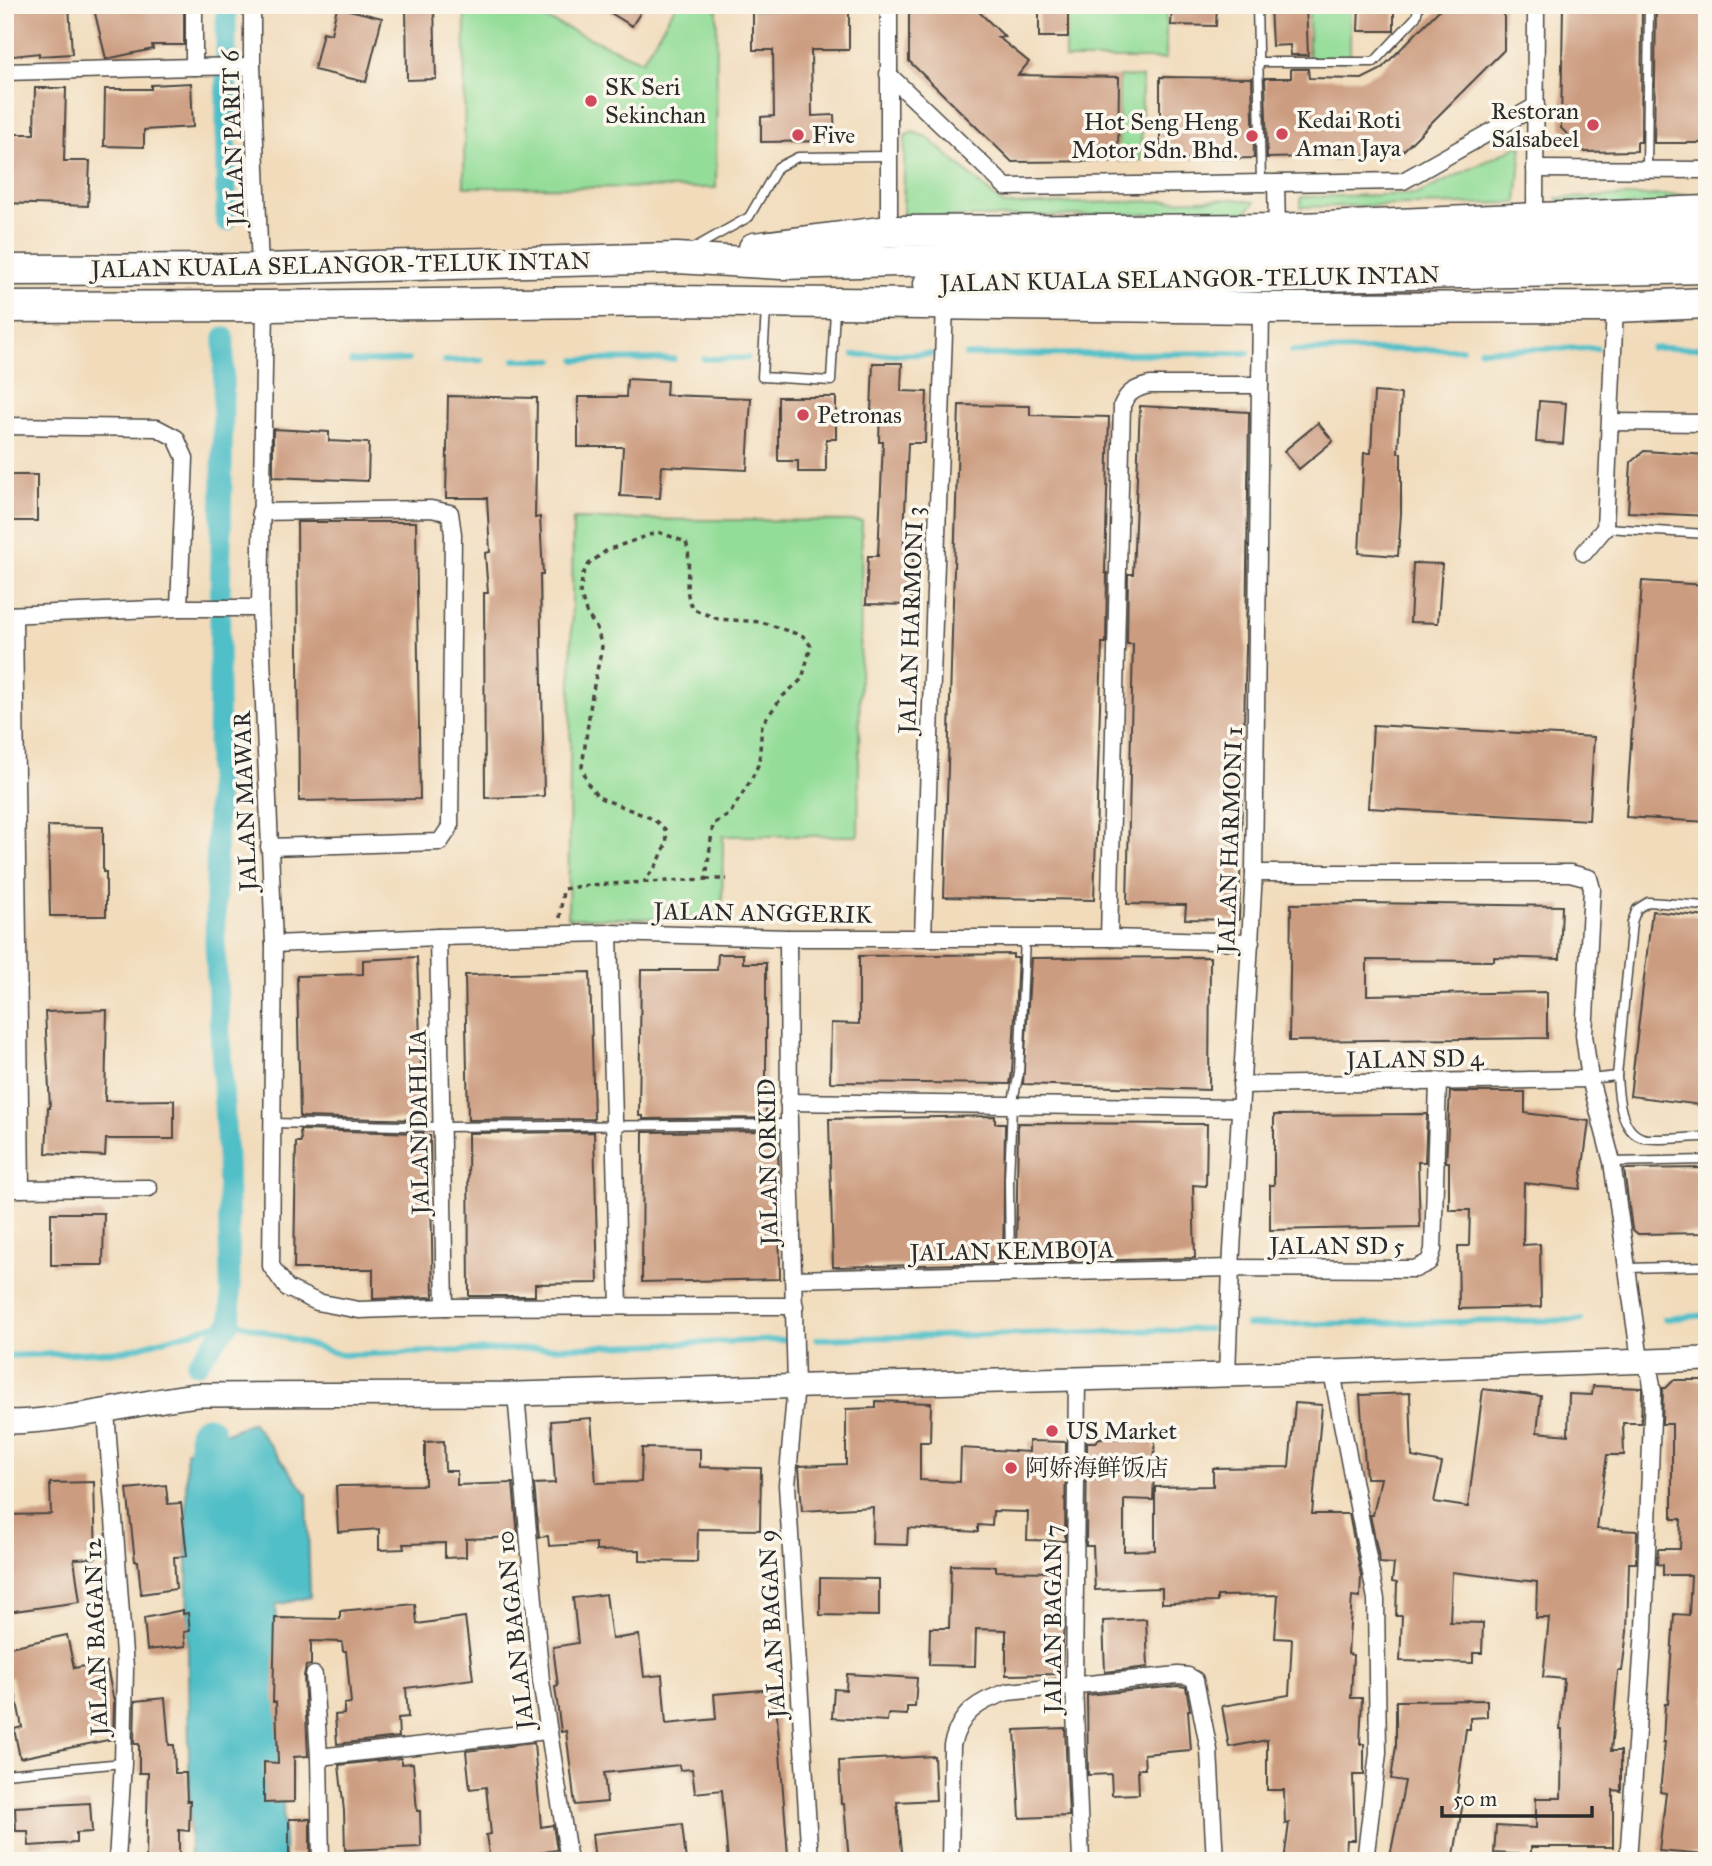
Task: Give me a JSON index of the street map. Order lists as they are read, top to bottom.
{
  "streets": {
    "highway": ["JALAN KUALA SELANGOR-TELUK INTAN"],
    "street": [
      "JALAN PARIT 6",
      "JALAN HARMONI 3",
      "JALAN MAWAR",
      "JALAN HARMONI 1",
      "JALAN ANGGERIK",
      "JALAN SD 4",
      "JALAN DAHLIA",
      "JALAN ORKID",
      "JALAN SD 5",
      "JALAN KEMBOJA",
      "JALAN BAGAN 7",
      "JALAN BAGAN 9",
      "JALAN BAGAN 10",
      "JALAN BAGAN 12"
    ]
  },
  "crossings": [
    ["JALAN PARIT 6", "JALAN KUALA SELANGOR-TELUK INTAN"],
    ["JALAN KUALA SELANGOR-TELUK INTAN", "JALAN HARMONI 3"],
    ["JALAN KUALA SELANGOR-TELUK INTAN", "JALAN MAWAR"],
    ["JALAN KUALA SELANGOR-TELUK INTAN", "JALAN HARMONI 1"],
    ["JALAN HARMONI 3", "JALAN ANGGERIK"],
    ["JALAN MAWAR", "JALAN ANGGERIK"],
    ["JALAN MAWAR", "JALAN DAHLIA"],
    ["JALAN HARMONI 1", "JALAN ANGGERIK"],
    ["JALAN HARMONI 1", "JALAN SD 4"],
    ["JALAN HARMONI 1", "JALAN SD 5"],
    ["JALAN HARMONI 1", "JALAN KEMBOJA"],
    ["JALAN ANGGERIK", "JALAN DAHLIA"],
    ["JALAN ANGGERIK", "JALAN ORKID"],
    ["JALAN SD 4", "JALAN SD 5"],
    ["JALAN ORKID", "JALAN KEMBOJA"],
    ["JALAN ORKID", "JALAN BAGAN 9"],
    ["JALAN SD 5", "JALAN KEMBOJA"]
  ],
  "places": [
    "SK Seri Sekinchan",
    "Restoran Salsabeel",
    "Kedai Roti Aman Jaya",
    "Five",
    "Hot Seng Heng Motor Sdn. Bhd.",
    "Petronas",
    "US Market",
    "阿娇海鲜饭店"
  ],
  "scale_bar": "50 m"
}
